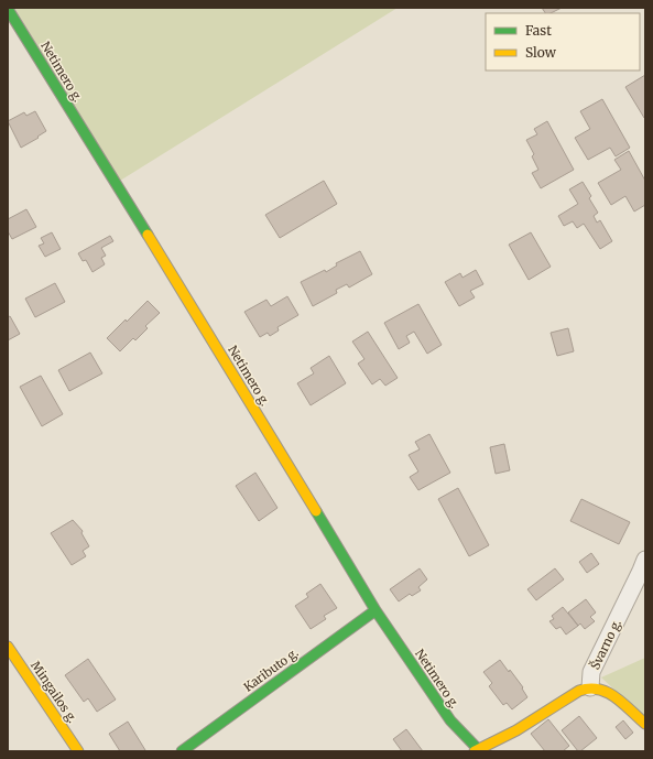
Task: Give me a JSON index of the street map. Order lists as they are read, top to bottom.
{
  "streets": {
    "street": [
      "Netimero g.",
      "Švarno g.",
      "Kaributo g.",
      "Mingailos g."
    ]
  },
  "crossings": [
    ["Netimero g.", "Švarno g."],
    ["Netimero g.", "Kaributo g."]
  ],
  "legend": ["Fast", "Slow"]
}
